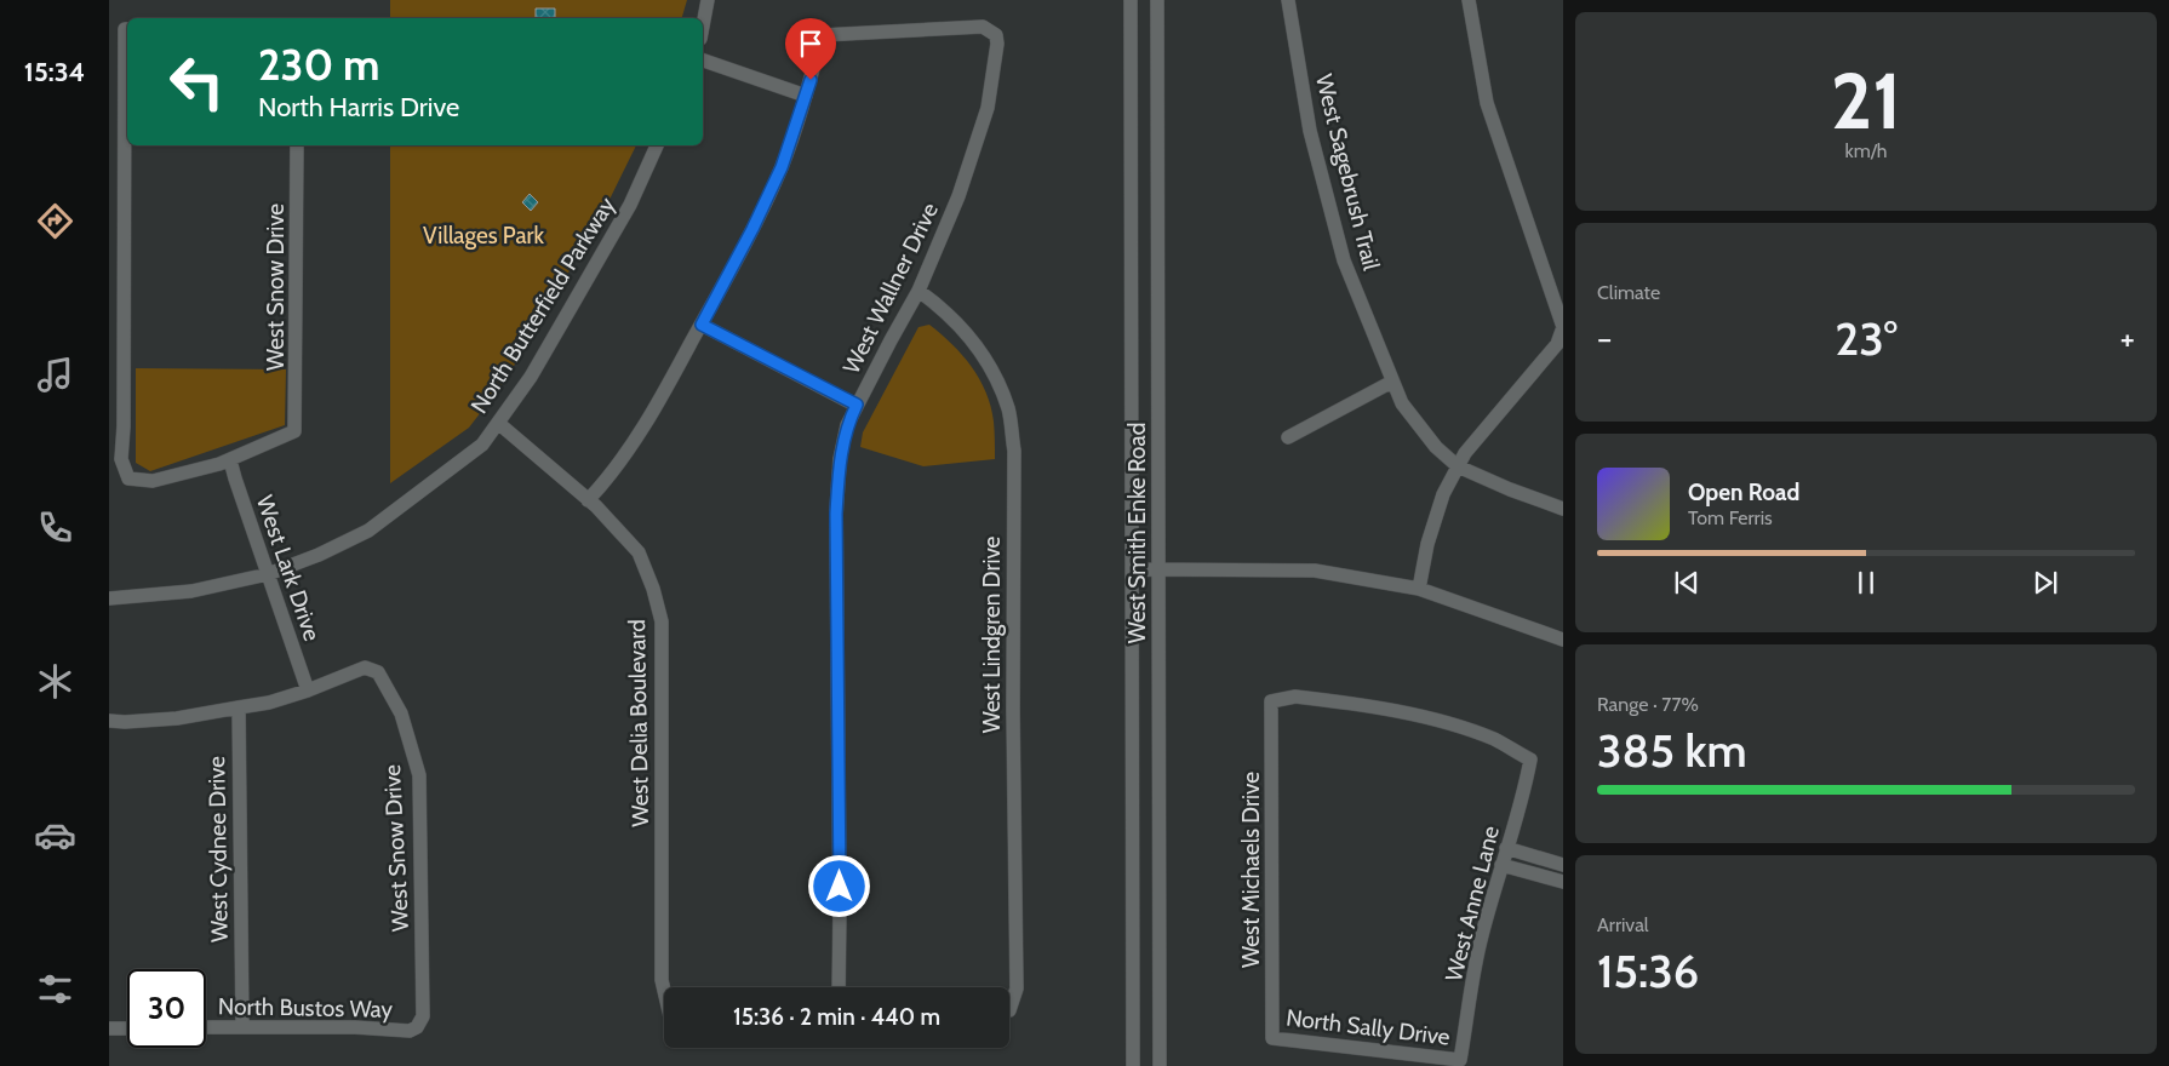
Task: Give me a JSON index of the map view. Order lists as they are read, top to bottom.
{
  "streets": {
    "street": [
      "West Sagebrush Trail",
      "West Snow Drive",
      "West Wallner Drive",
      "North Butterfield Parkway",
      "West Smith Enke Road",
      "West Lark Drive",
      "West Lindgren Drive",
      "West Delia Boulevard",
      "West Cydnee Drive",
      "West Michaels Drive",
      "West Anne Lane",
      "North Bustos Way",
      "North Sally Drive"
    ]
  },
  "crossings": [
    ["West Snow Drive", "West Lark Drive"],
    ["West Snow Drive", "North Bustos Way"],
    ["West Wallner Drive", "West Lindgren Drive"],
    ["North Butterfield Parkway", "West Lark Drive"],
    ["North Butterfield Parkway", "West Delia Boulevard"],
    ["West Cydnee Drive", "North Bustos Way"],
    ["West Michaels Drive", "West Anne Lane"],
    ["West Michaels Drive", "North Sally Drive"],
    ["West Anne Lane", "North Sally Drive"]
  ],
  "parks": ["Villages Park"],
  "page": {
    "tabs": "15:34",
    "tile": [
      ["21", "km/h"],
      "Climate",
      ["Range · 77%", "385 km"],
      ["Arrival", "15:36"]
    ],
    "turn": ["230 m", "North Harris Drive"],
    "heat": ["−", "23°", "+"],
    "song": ["Open Road", "Tom Ferris"],
    "limit": "30",
    "trip": "15:36 · 2 min · 440 m"
  }
}
